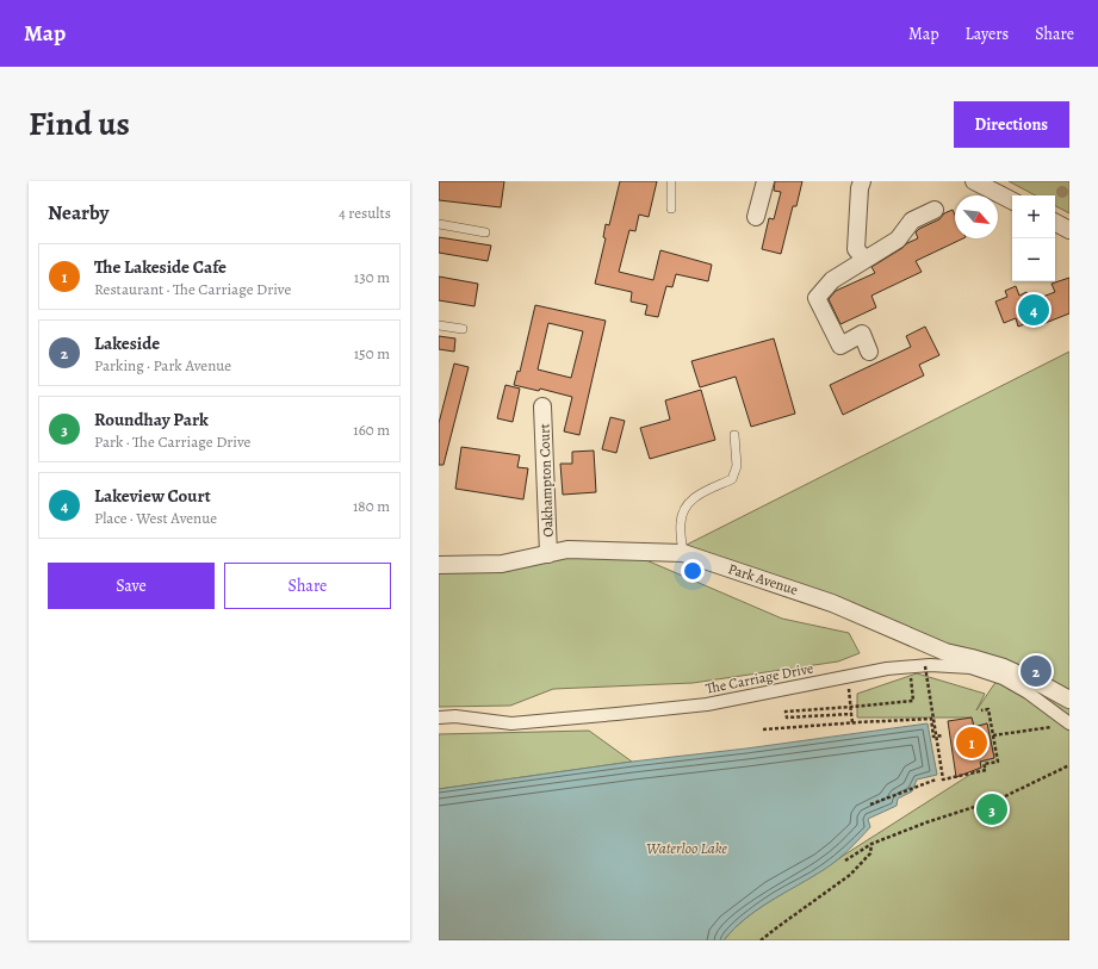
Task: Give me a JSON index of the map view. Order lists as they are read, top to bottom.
{
  "streets": {
    "street": ["Oakhampton Court", "Park Avenue", "The Carriage Drive"]
  },
  "crossings": [
    ["Oakhampton Court", "Park Avenue"]
  ],
  "water": ["Waterloo Lake"],
  "north": "bottom right",
  "page": {
    "header": "Map",
    "nav": ["Map", "Layers", "Share"],
    "title": "Find us",
    "buttons": [
      "Directions",
      ["Save", "Share"]
    ],
    "heading": ["Nearby", "4 results"],
    "map_buttons": ["+", "−"],
    "list": [
      {
        "mark": "1",
        "name": "The Lakeside Cafe",
        "note": "Restaurant · The Carriage Drive",
        "value": "130 m"
      },
      {
        "mark": "2",
        "name": "Lakeside",
        "note": "Parking · Park Avenue",
        "value": "150 m"
      },
      {
        "mark": "3",
        "name": "Roundhay Park",
        "note": "Park · The Carriage Drive",
        "value": "160 m"
      },
      {
        "mark": "4",
        "name": "Lakeview Court",
        "note": "Place · West Avenue",
        "value": "180 m"
      }
    ],
    "pins": [
      "4",
      "2",
      "1",
      "3"
    ]
  }
}
